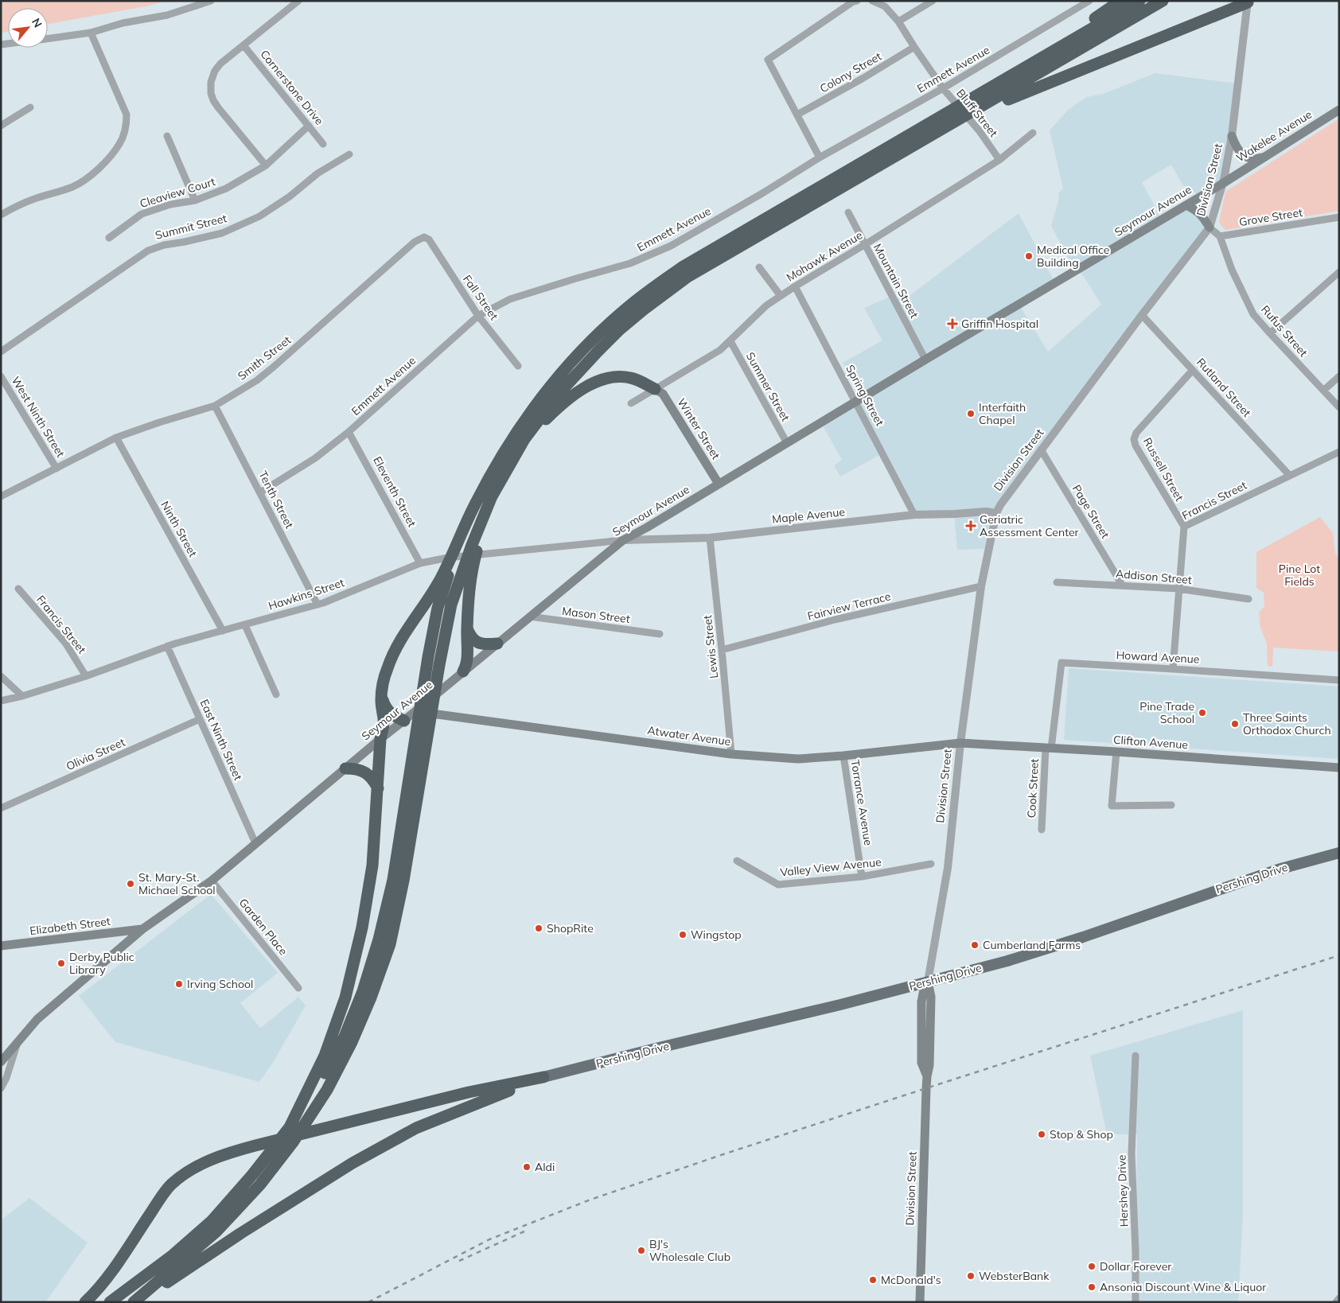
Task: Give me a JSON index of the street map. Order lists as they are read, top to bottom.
{
  "streets": {
    "main road": [
      "Wakelee Avenue",
      "Division Street",
      "Seymour Avenue",
      "Winter Street",
      "Atwater Avenue",
      "Clifton Avenue",
      "Pershing Drive",
      "Elizabeth Street"
    ],
    "street": [
      "Emmett Avenue",
      "Colony Street",
      "Cornerstone Drive",
      "Bluff Street",
      "Cleaview Court",
      "Grove Street",
      "Summit Street",
      "Mohawk Avenue",
      "Mountain Street",
      "Fall Street",
      "Rufus Street",
      "Smith Street",
      "Summer Street",
      "Rutland Street",
      "Spring Street",
      "West Ninth Street",
      "Russell Street",
      "Eleventh Street",
      "Tenth Street",
      "Francis Street",
      "Page Street",
      "Maple Avenue",
      "Ninth Street",
      "Addison Street",
      "Hawkins Street",
      "Fairview Terrace",
      "Mason Street",
      "Lewis Street",
      "Howard Avenue",
      "East Ninth Street",
      "Olivia Street",
      "Cook Street",
      "Torrance Avenue",
      "Valley View Avenue",
      "Garden Place",
      "Hershey Drive"
    ]
  },
  "crossings": [
    ["Emmett Avenue", "Bluff Street"],
    ["Emmett Avenue", "Fall Street"],
    ["Emmett Avenue", "Eleventh Street"],
    ["Emmett Avenue", "Tenth Street"],
    ["Colony Street", "Bluff Street"],
    ["Cornerstone Drive", "Cleaview Court"],
    ["Bluff Street", "Mohawk Avenue"],
    ["Wakelee Avenue", "Division Street"],
    ["Wakelee Avenue", "Seymour Avenue"],
    ["Division Street", "Seymour Avenue"],
    ["Division Street", "Rutland Street"],
    ["Division Street", "Page Street"],
    ["Division Street", "Maple Avenue"],
    ["Division Street", "Fairview Terrace"],
    ["Division Street", "Atwater Avenue"],
    ["Division Street", "Clifton Avenue"],
    ["Division Street", "Pershing Drive"],
    ["Seymour Avenue", "Mountain Street"],
    ["Seymour Avenue", "Summer Street"],
    ["Seymour Avenue", "Spring Street"],
    ["Seymour Avenue", "Winter Street"],
    ["Seymour Avenue", "Maple Avenue"],
    ["Seymour Avenue", "Hawkins Street"],
    ["Seymour Avenue", "Mason Street"],
    ["Seymour Avenue", "Atwater Avenue"],
    ["Seymour Avenue", "East Ninth Street"],
    ["Seymour Avenue", "Elizabeth Street"],
    ["Seymour Avenue", "Garden Place"],
    ["Grove Street", "Rufus Street"],
    ["Mohawk Avenue", "Mountain Street"],
    ["Mohawk Avenue", "Summer Street"],
    ["Mohawk Avenue", "Spring Street"],
    ["Mohawk Avenue", "Winter Street"],
    ["Fall Street", "Smith Street"],
    ["Smith Street", "West Ninth Street"],
    ["Smith Street", "Tenth Street"],
    ["Smith Street", "Ninth Street"],
    ["Rutland Street", "Russell Street"],
    ["Rutland Street", "Francis Street"],
    ["Spring Street", "Maple Avenue"],
    ["Russell Street", "Francis Street"],
    ["Eleventh Street", "Hawkins Street"],
    ["Tenth Street", "Hawkins Street"],
    ["Francis Street", "Addison Street"],
    ["Francis Street", "Hawkins Street"],
    ["Francis Street", "Howard Avenue"],
    ["Page Street", "Addison Street"],
    ["Maple Avenue", "Hawkins Street"],
    ["Maple Avenue", "Lewis Street"],
    ["Ninth Street", "Hawkins Street"],
    ["Hawkins Street", "East Ninth Street"],
    ["Fairview Terrace", "Lewis Street"],
    ["Lewis Street", "Atwater Avenue"],
    ["Howard Avenue", "Clifton Avenue"],
    ["Howard Avenue", "Cook Street"],
    ["Atwater Avenue", "Clifton Avenue"],
    ["Atwater Avenue", "Torrance Avenue"],
    ["East Ninth Street", "Olivia Street"],
    ["Clifton Avenue", "Cook Street"],
    ["Torrance Avenue", "Valley View Avenue"]
  ],
  "parks": ["Pine Lot Fields"],
  "places": {
    "other": [
      "Medical Office Building",
      "Interfaith Chapel",
      "Pine Trade School",
      "Three Saints Orthodox Church",
      "St. Mary-St. Michael School",
      "ShopRite",
      "Wingstop",
      "Cumberland Farms",
      "Derby Public Library",
      "Irving School",
      "Stop & Shop",
      "Aldi",
      "BJ's Wholesale Club",
      "Dollar Forever",
      "WebsterBank",
      "McDonald's",
      "Ansonia Discount Wine & Liquor"
    ],
    "health": ["Griffin Hospital", "Geriatric Assessment Center"]
  },
  "north": "top right"
}
